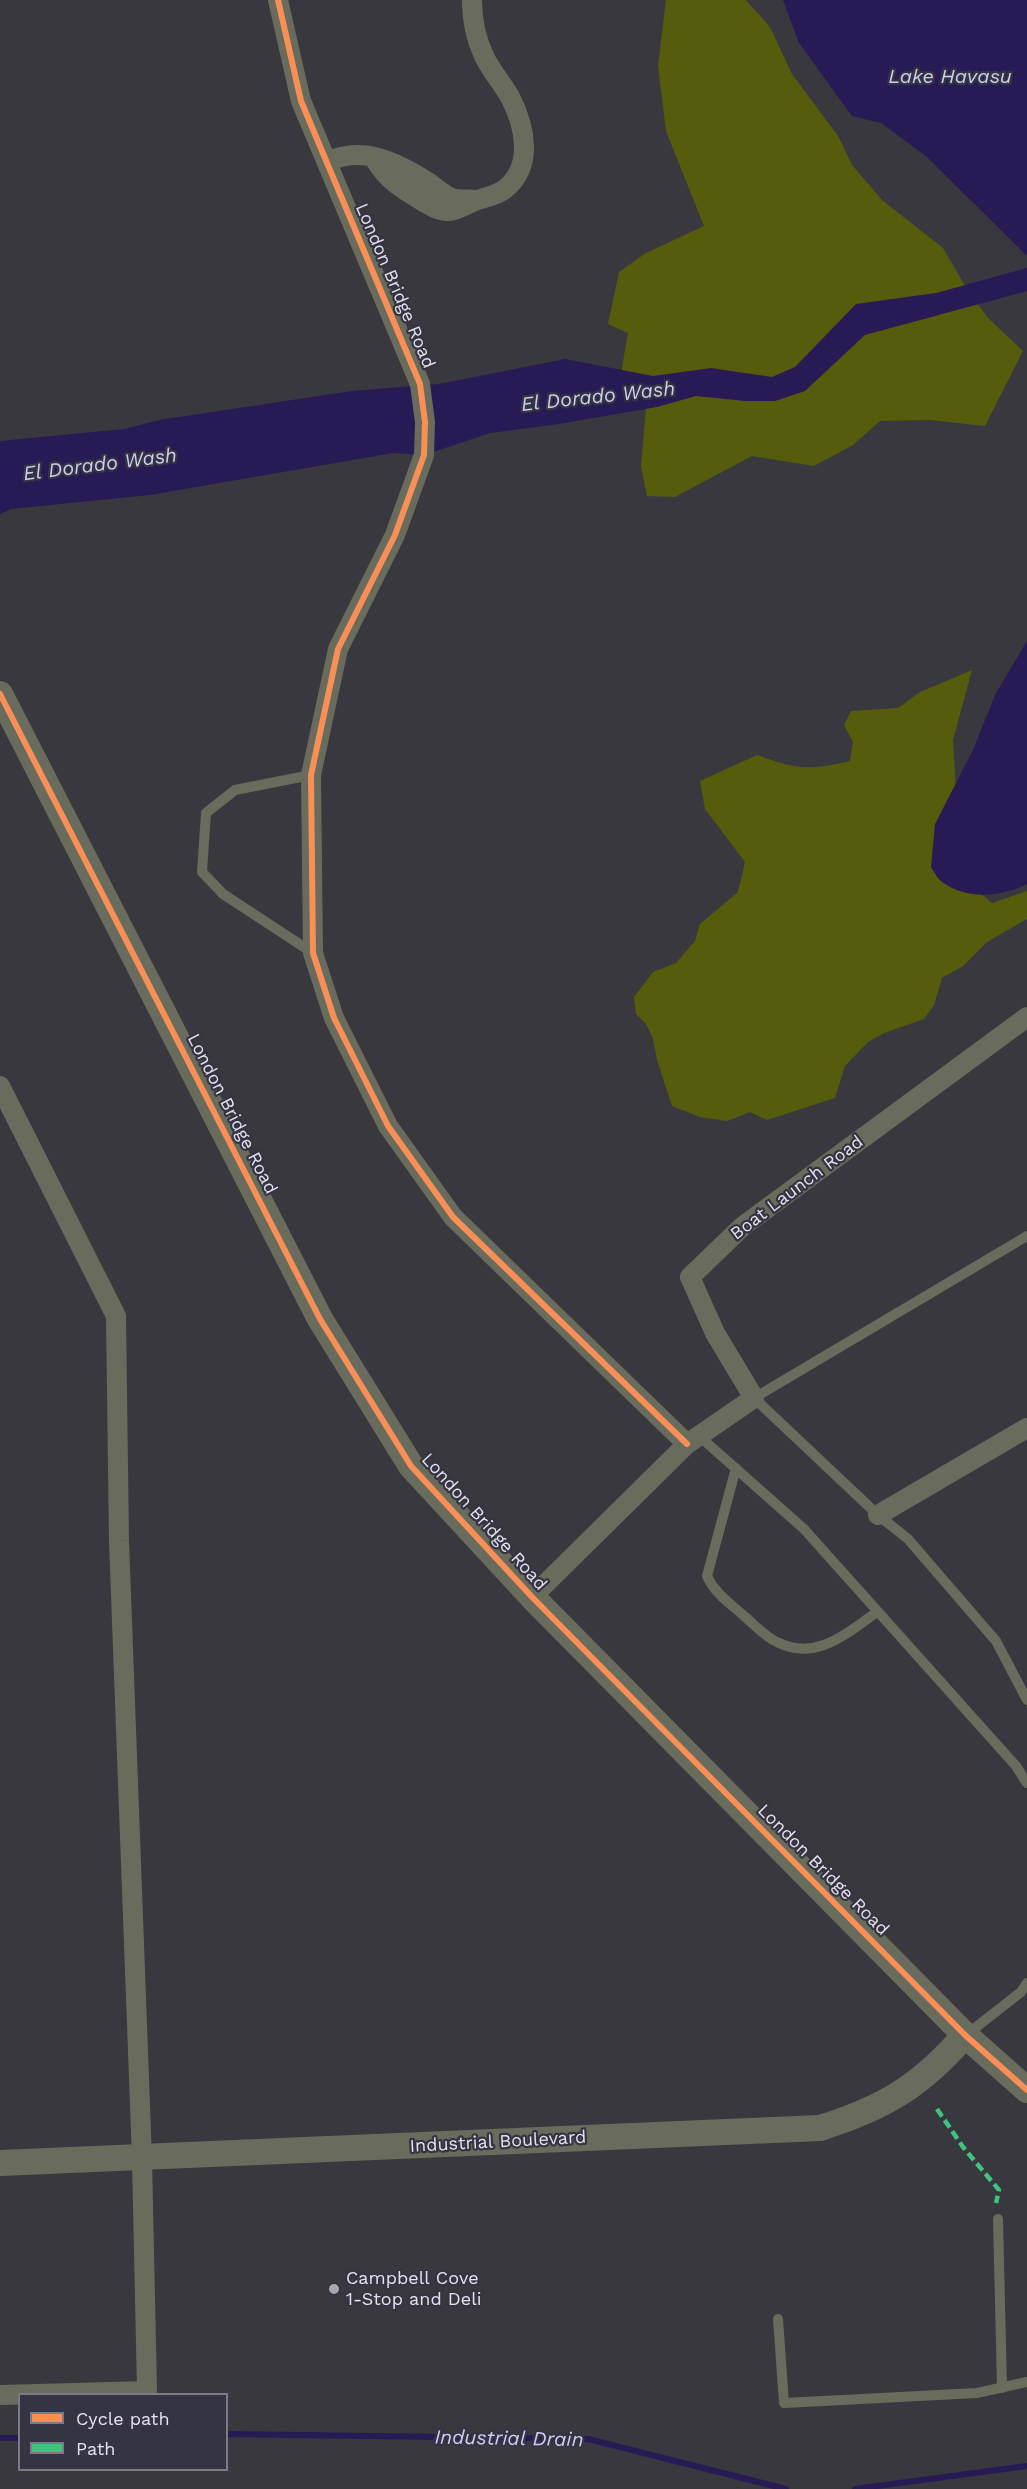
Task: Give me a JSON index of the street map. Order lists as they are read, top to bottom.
{
  "streets": {
    "street": ["London Bridge Road", "Boat Launch Road", "Industrial Boulevard"]
  },
  "crossings": [
    ["London Bridge Road", "Industrial Boulevard"]
  ],
  "water": ["Lake Havasu", "El Dorado Wash", "Industrial Drain"],
  "places": ["Campbell Cove 1-Stop and Deli"],
  "legend": ["Cycle path", "Path"]
}
